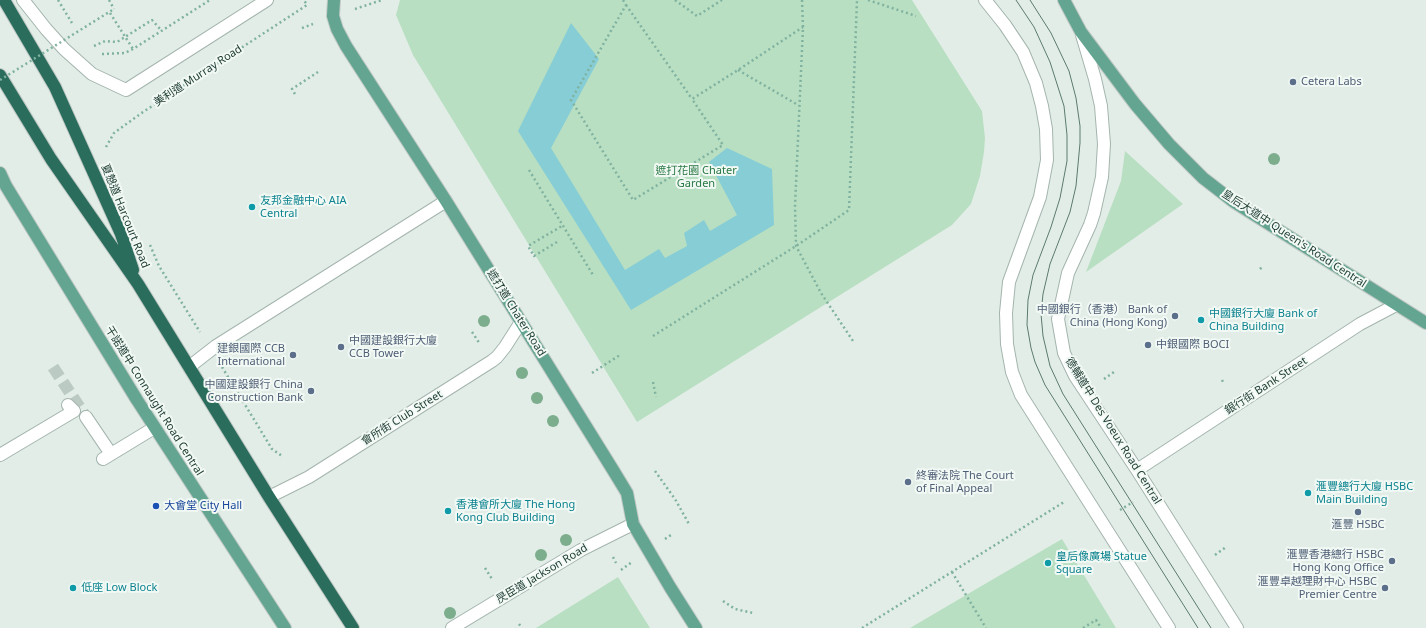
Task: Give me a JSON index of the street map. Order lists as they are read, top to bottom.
{
  "streets": {
    "highway": ["夏慤道 Harcourt Road"],
    "main road": ["皇后大道中 Queen's Road Central", "遮打道 Chater Road", "干諾道中 Connaught Road Central"],
    "street": [
      "銀行街 Bank Street",
      "會所街 Club Street",
      "德輔道中 Des Voeux Road Central",
      "昃臣道 Jackson Road"
    ],
    "path": ["美利道 Murray Road"]
  },
  "crossings": [
    ["皇后大道中 Queen's Road Central", "銀行街 Bank Street"],
    ["皇后大道中 Queen's Road Central", "德輔道中 Des Voeux Road Central"],
    ["遮打道 Chater Road", "會所街 Club Street"],
    ["遮打道 Chater Road", "昃臣道 Jackson Road"],
    ["銀行街 Bank Street", "德輔道中 Des Voeux Road Central"]
  ],
  "parks": ["遮打花園 Chater Garden"],
  "places": [
    "Cetera Labs",
    "友邦金融中心 AIA Central",
    "中國銀行（香港） Bank of China (Hong Kong)",
    "中國銀行大廈 Bank of China Building",
    "中銀國際 BOCI",
    "中國建設銀行大廈 CCB Tower",
    "建銀國際 CCB International",
    "中國建設銀行 China Construction Bank",
    "終審法院 The Court of Final Appeal",
    "滙豐總行大廈 HSBC Main Building",
    "大會堂 City Hall",
    "香港會所大廈 The Hong Kong Club Building",
    "滙豐 HSBC",
    "滙豐香港總行 HSBC Hong Kong Office",
    "皇后像廣場 Statue Square",
    "低座 Low Block",
    "滙豐卓越理財中心 HSBC Premier Centre"
  ]
}
